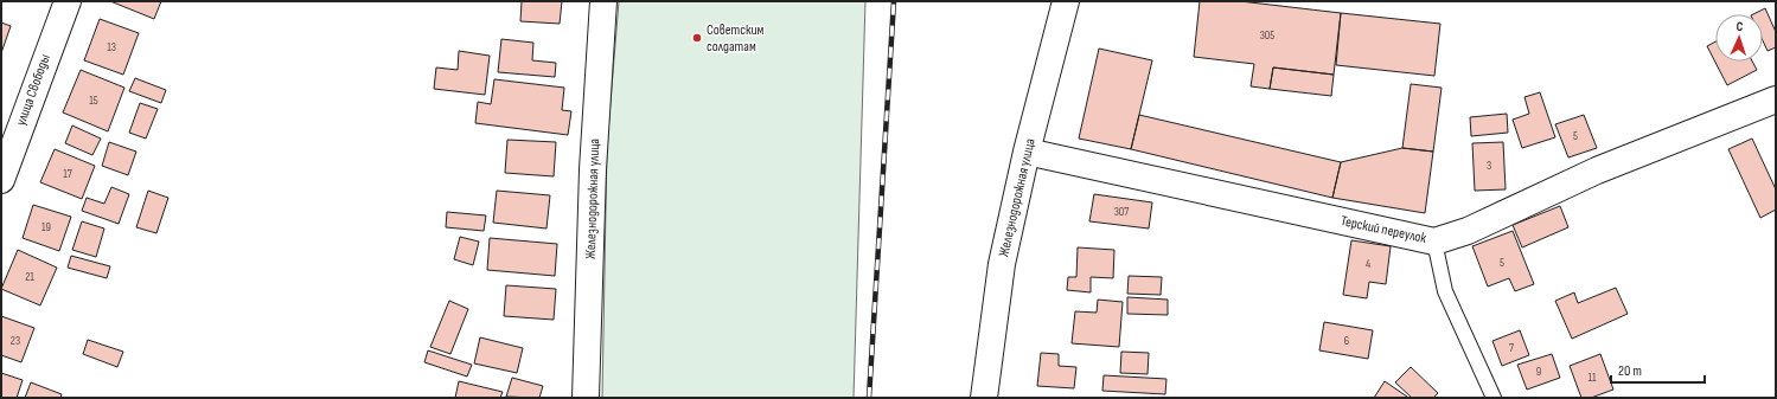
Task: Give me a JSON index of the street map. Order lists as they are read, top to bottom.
{
  "streets": {
    "street": ["улица Свободы", "Железнодорожная улица", "Терский переулок"]
  },
  "crossings": [
    ["Железнодорожная улица", "Терский переулок"]
  ],
  "places": ["Советским солдатам"],
  "house_numbers": [
    "305",
    "13",
    "15",
    "5",
    "3",
    "17",
    "307",
    "19",
    "5",
    "4",
    "21",
    "23",
    "6",
    "7",
    "9",
    "11"
  ],
  "scale_bar": "20 m",
  "north": "top"
}
